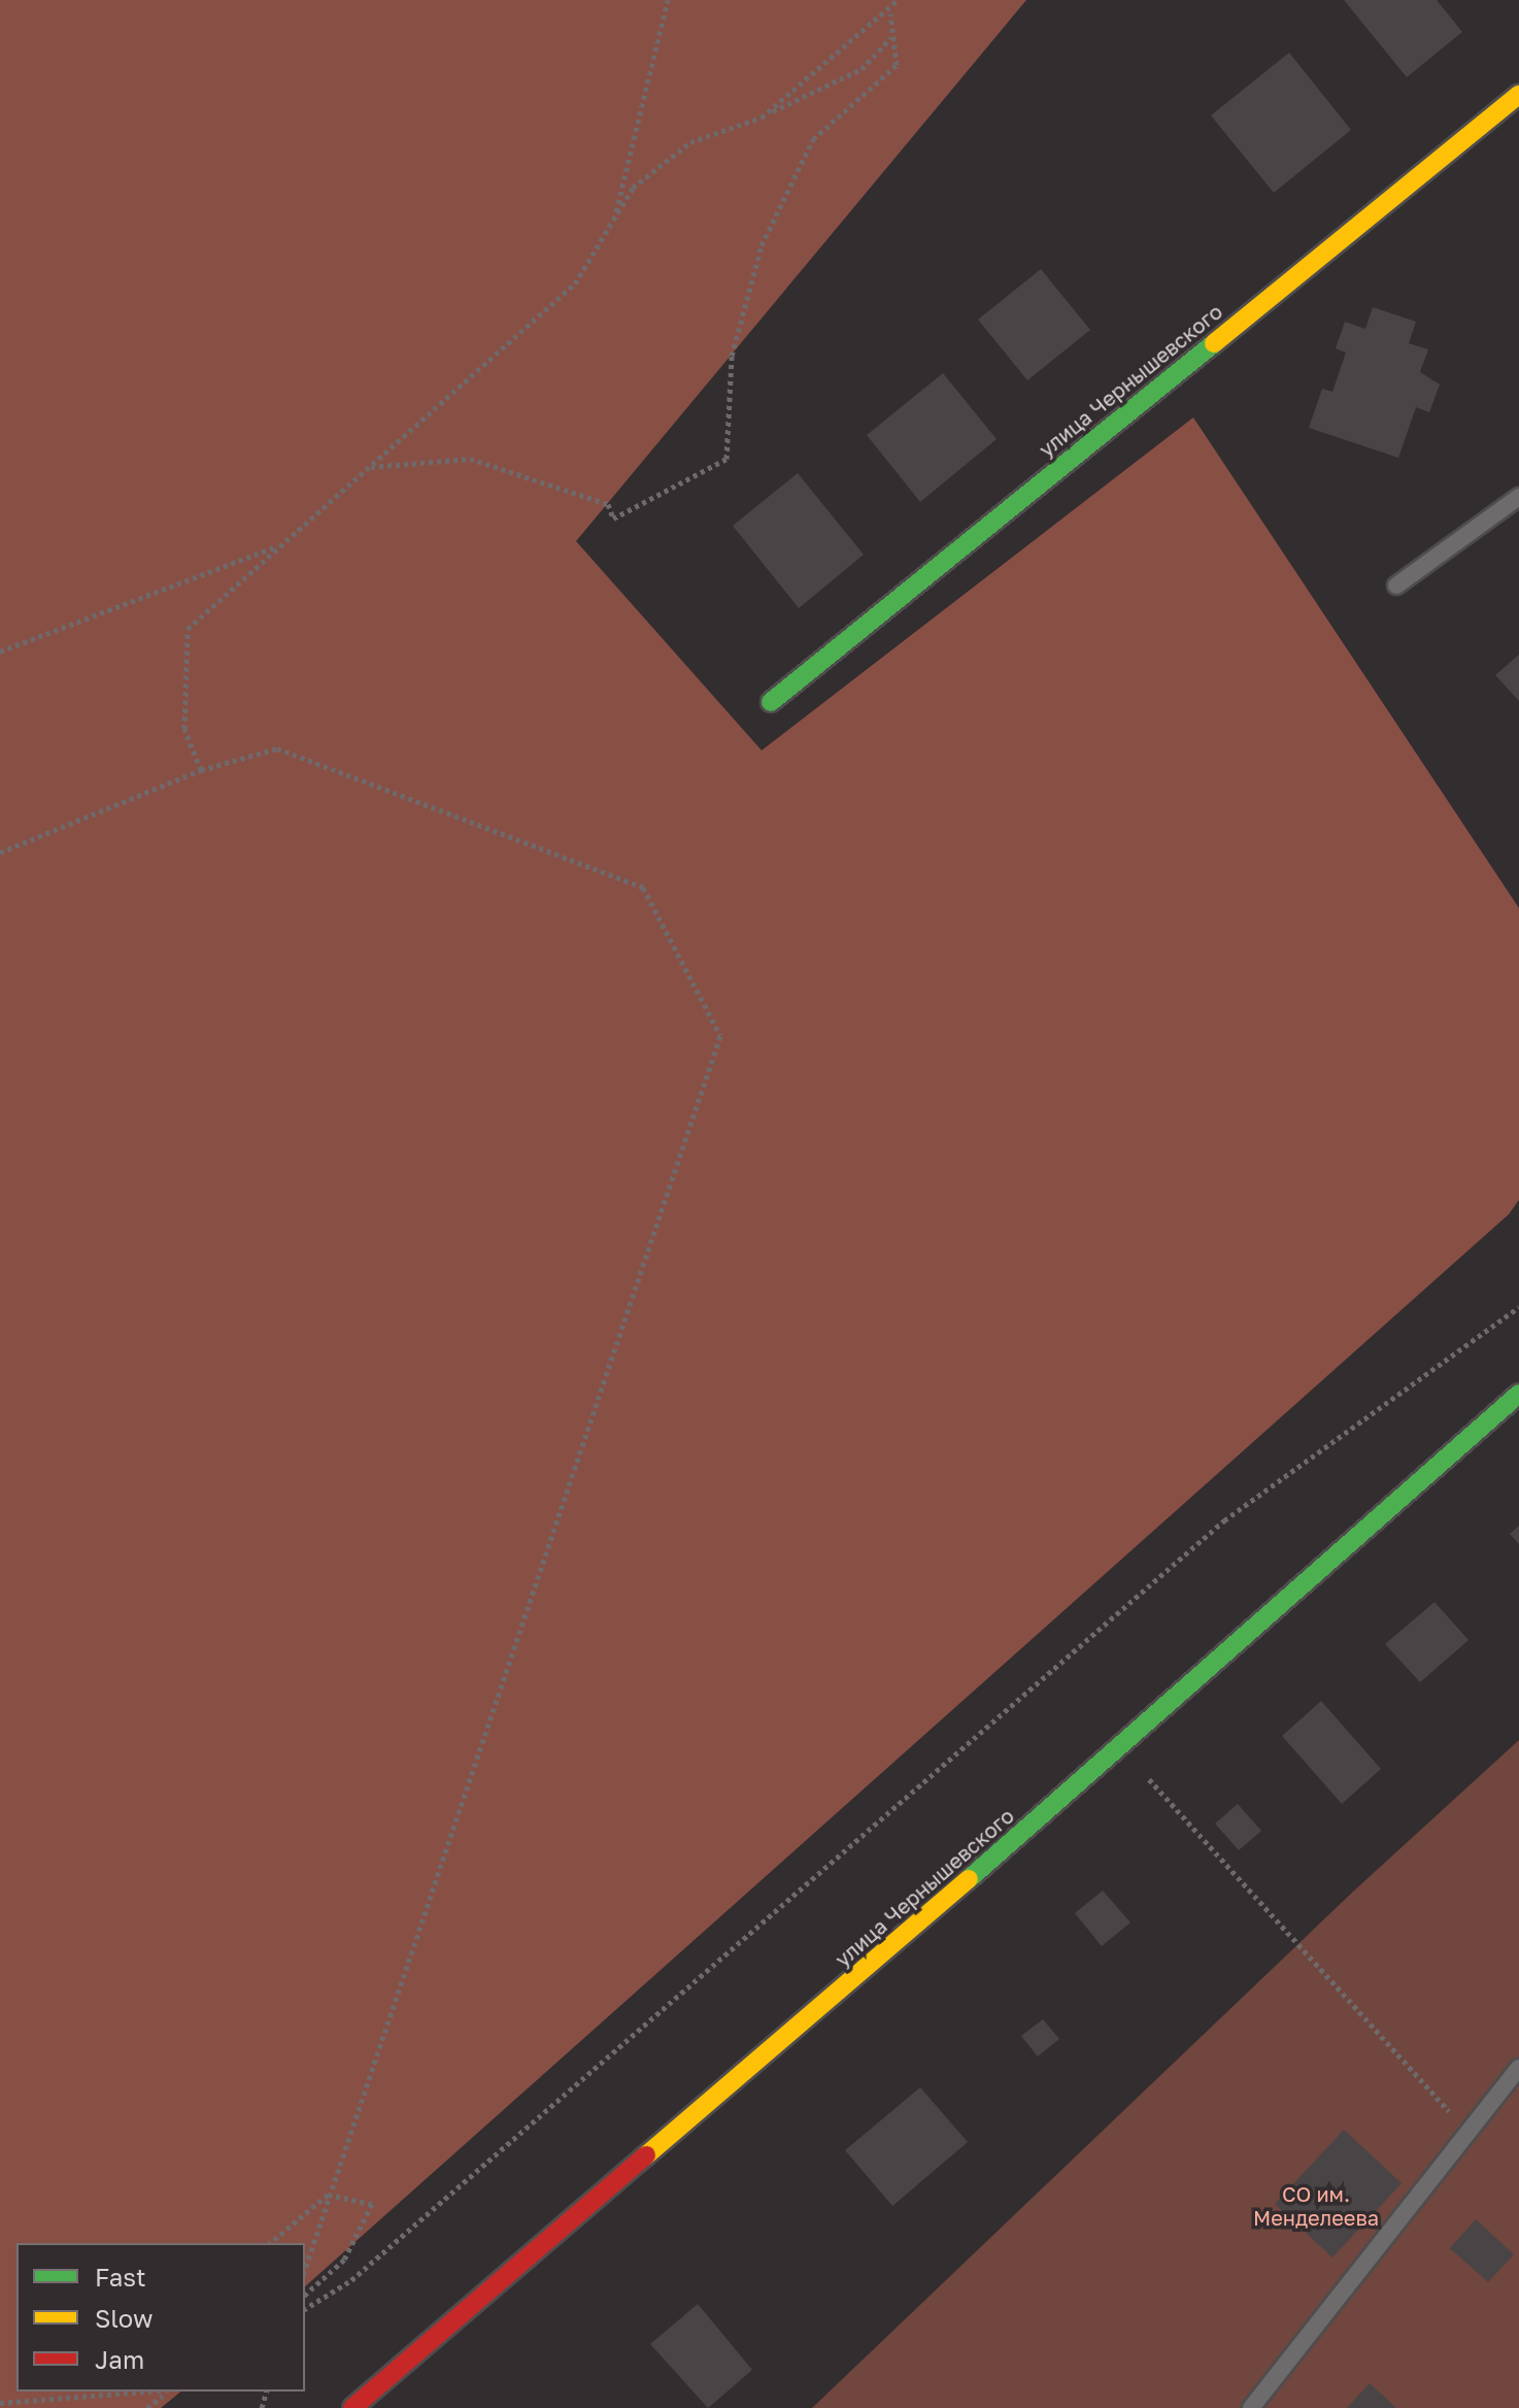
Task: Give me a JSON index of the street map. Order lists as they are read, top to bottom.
{
  "streets": {
    "street": ["улица Чернышевского"]
  },
  "parks": ["СО им. Менделеева"],
  "legend": ["Fast", "Slow", "Jam"]
}
